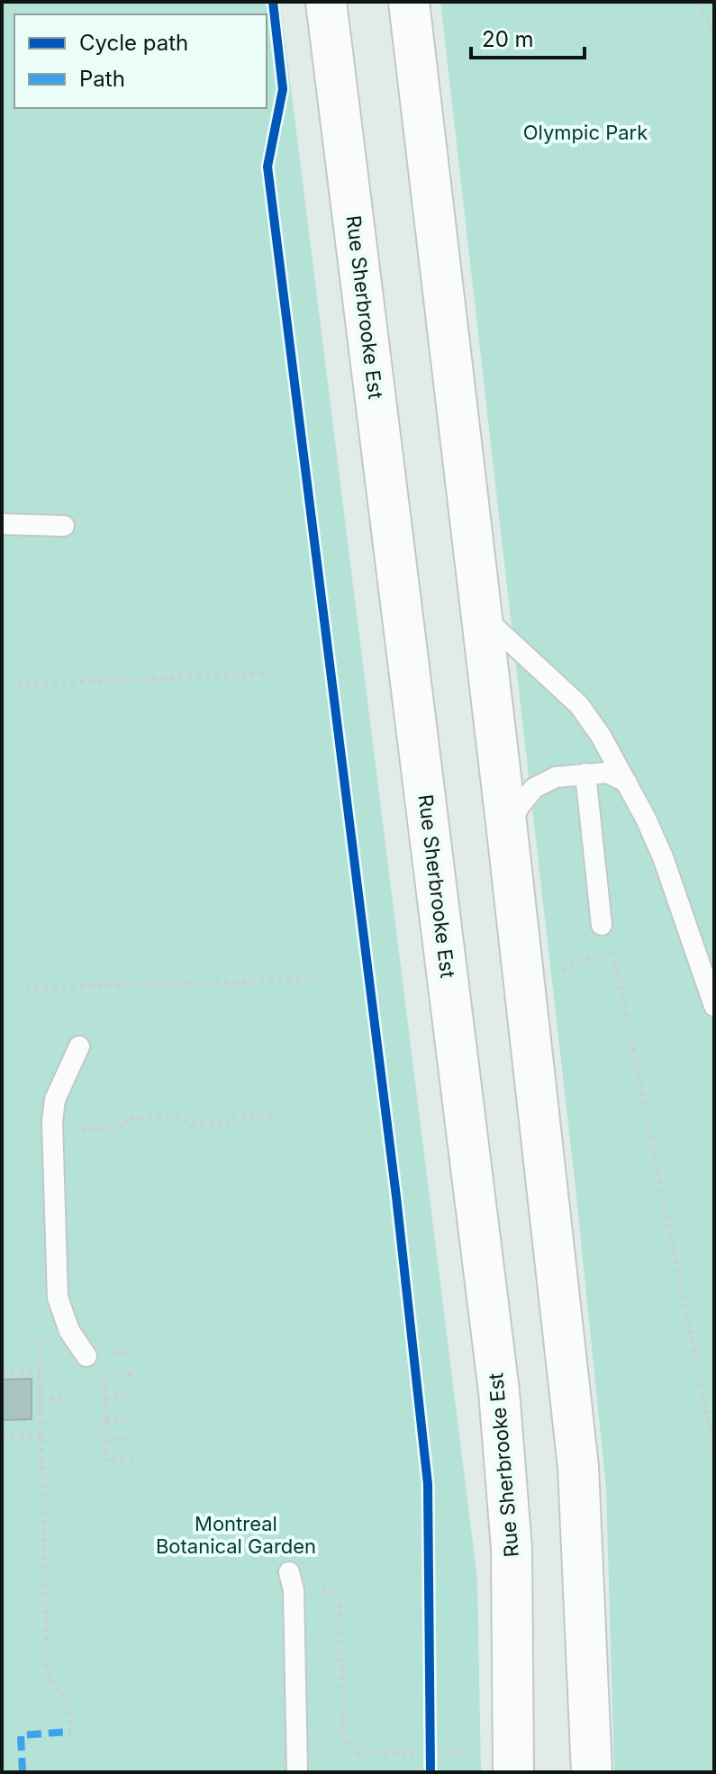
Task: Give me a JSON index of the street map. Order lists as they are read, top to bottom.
{
  "streets": {
    "main road": ["Rue Sherbrooke Est"]
  },
  "parks": ["Olympic Park", "Montreal Botanical Garden"],
  "legend": ["Cycle path", "Path"],
  "scale_bar": "20 m"
}
